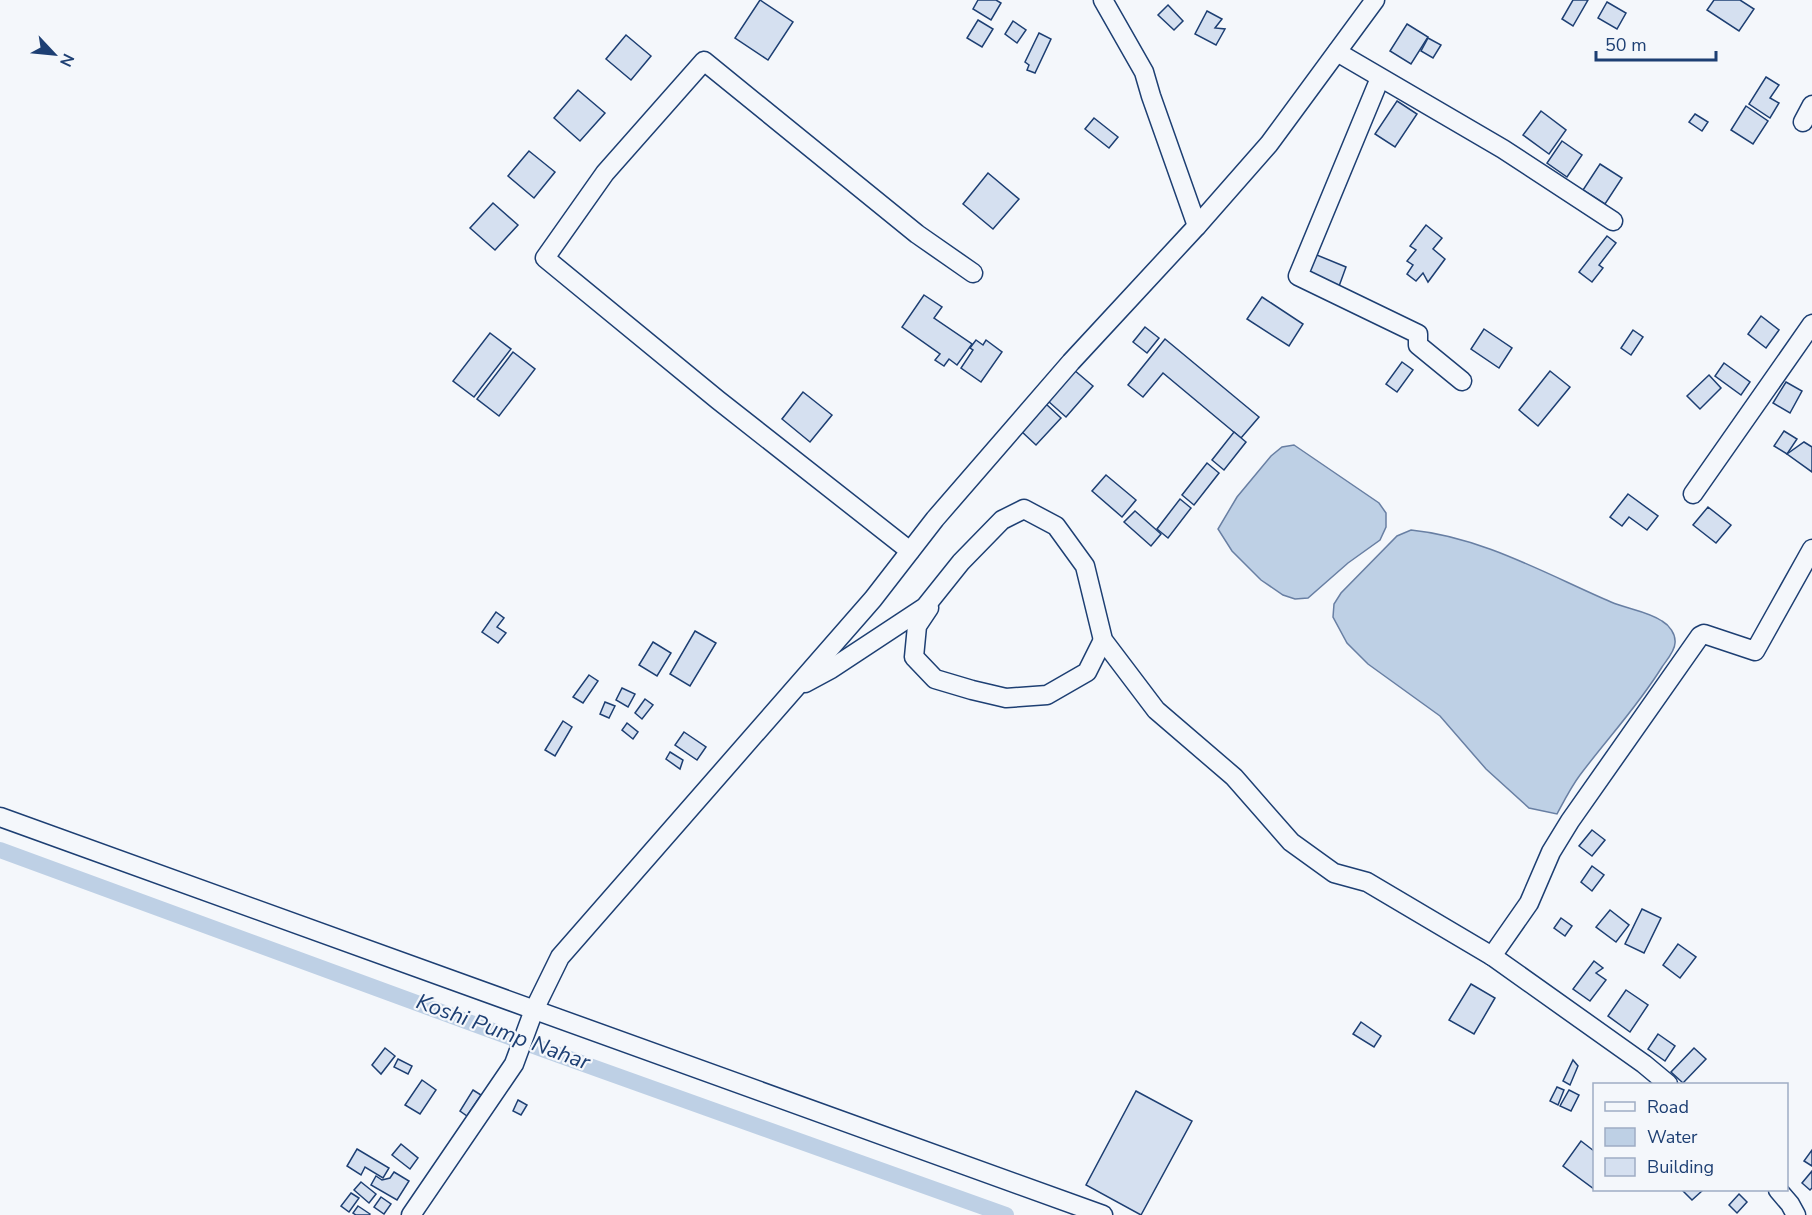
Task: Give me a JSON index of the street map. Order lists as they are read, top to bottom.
{
  "water": ["Koshi Pump Nahar"],
  "legend": ["Road", "Water", "Building"],
  "scale_bar": "50 m",
  "north": "bottom right"
}
